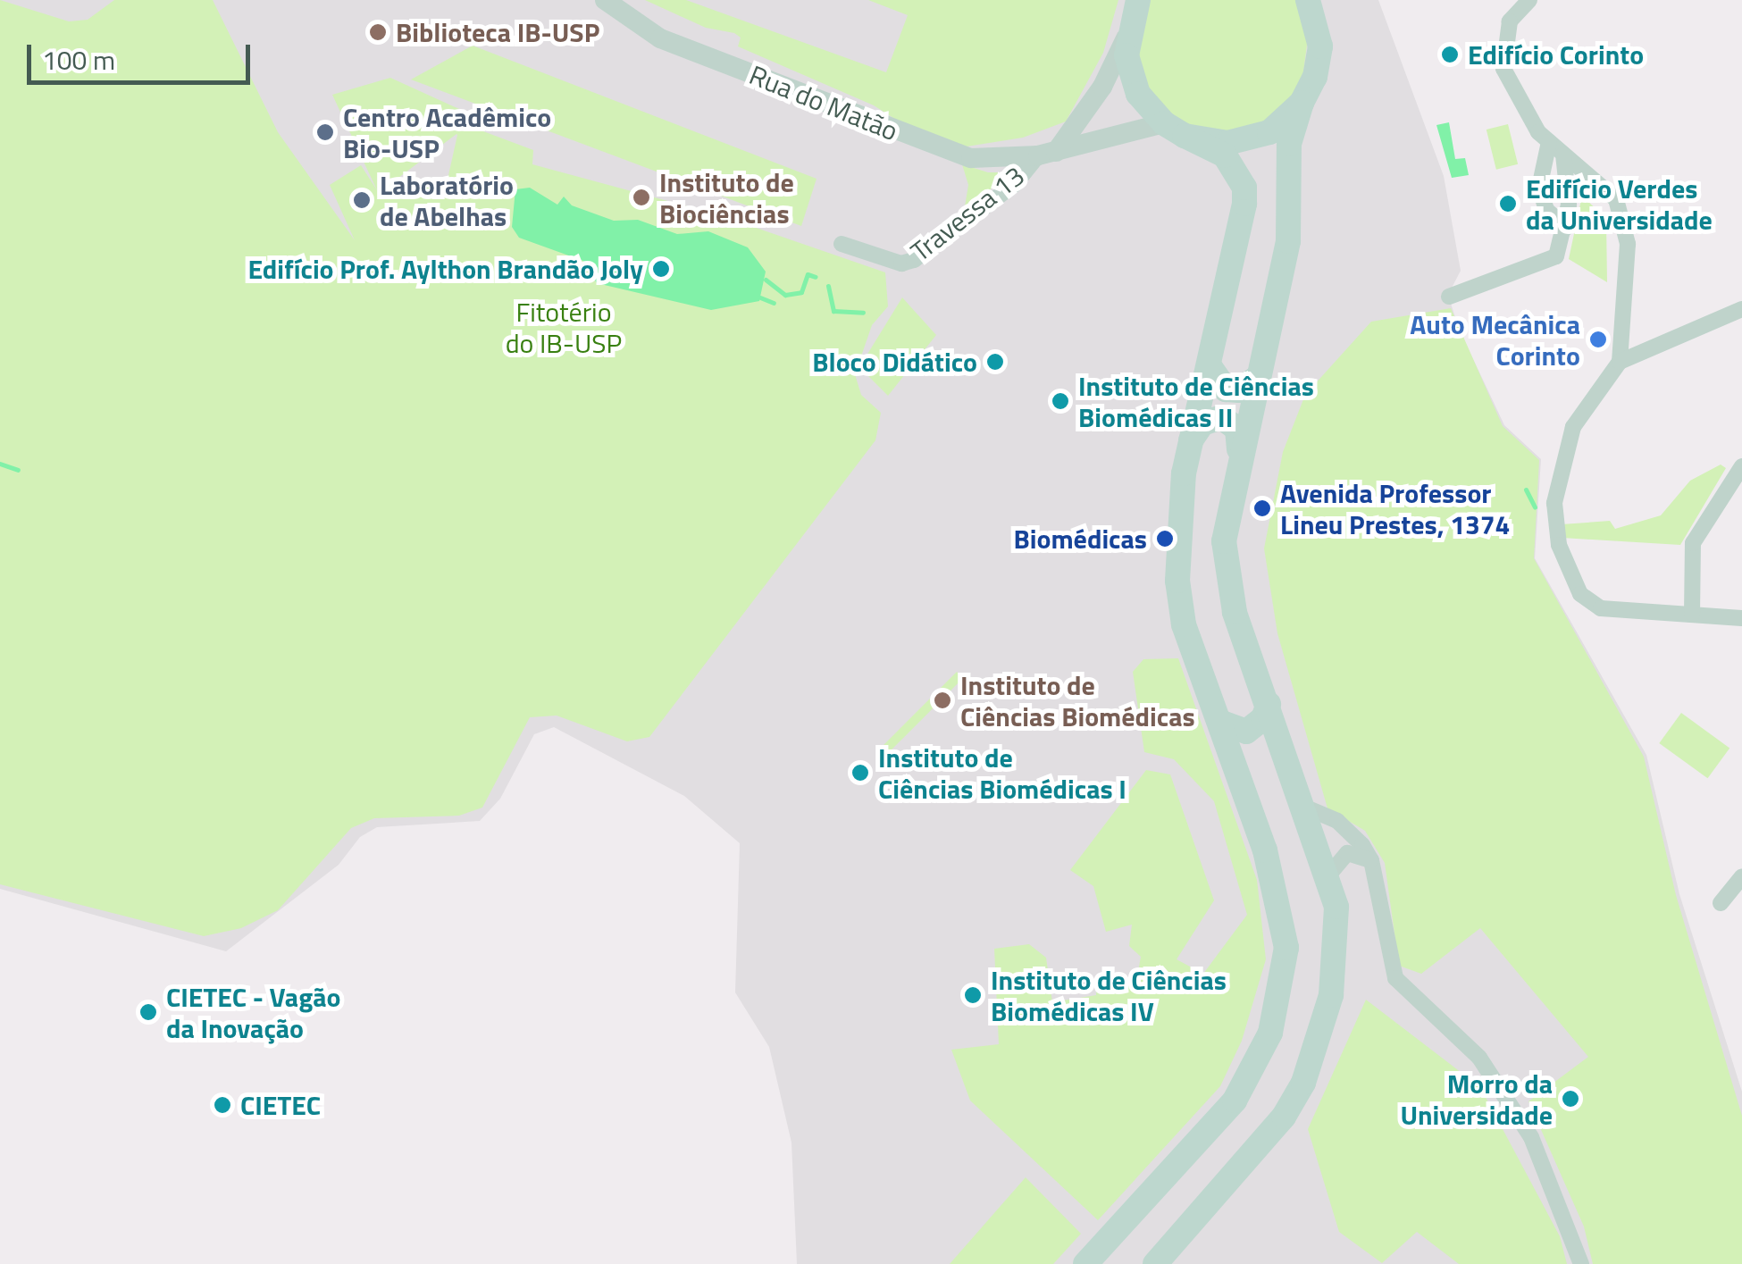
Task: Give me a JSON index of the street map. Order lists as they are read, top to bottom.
{
  "streets": {
    "street": ["Rua do Matão", "Travessa 13"]
  },
  "crossings": [
    ["Rua do Matão", "Travessa 13"]
  ],
  "parks": ["Fitotério do IB-USP"],
  "places": [
    "Biblioteca IB-USP",
    "Edifício Corinto",
    "Centro Acadêmico Bio-USP",
    "Instituto de Biociências",
    "Laboratório de Abelhas",
    "Edifício Verdes da Universidade",
    "Edifício Prof. Aylthon Brandão Joly",
    "Auto Mecânica Corinto",
    "Bloco Didático",
    "Instituto de Ciências Biomédicas II",
    "Avenida Professor Lineu Prestes, 1374",
    "Biomédicas",
    "Instituto de Ciências Biomédicas",
    "Instituto de Ciências Biomédicas I",
    "Instituto de Ciências Biomédicas IV",
    "CIETEC - Vagão da Inovação",
    "Morro da Universidade",
    "CIETEC"
  ],
  "scale_bar": "100 m"
}
